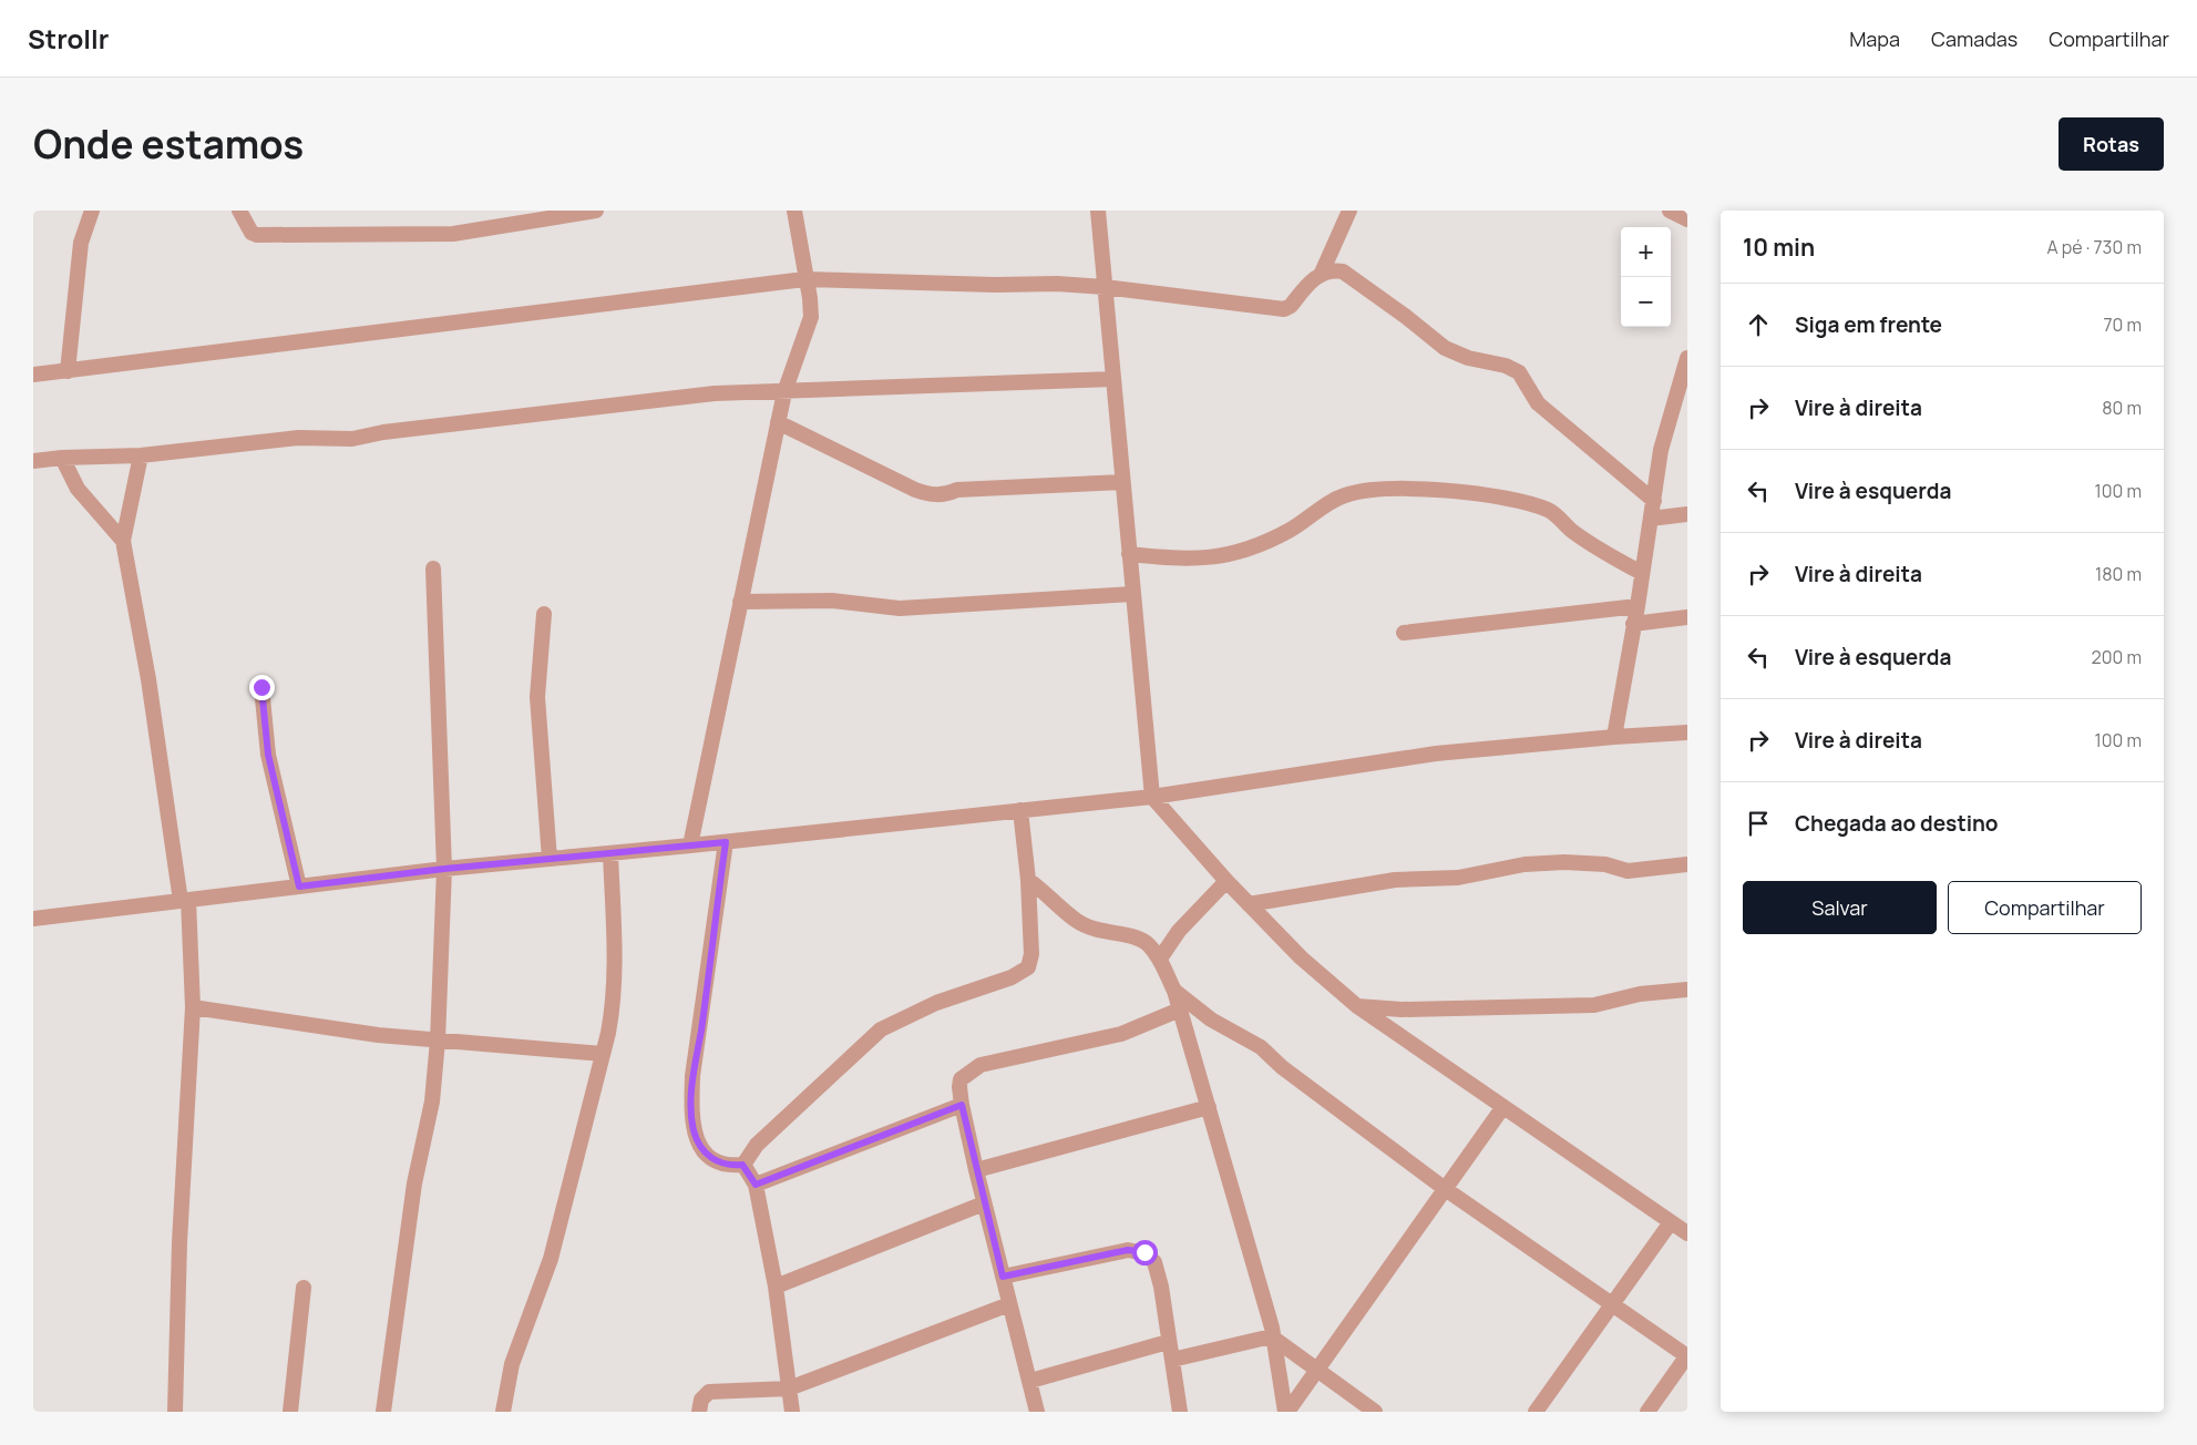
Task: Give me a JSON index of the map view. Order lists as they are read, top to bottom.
{
  "page": {
    "header": "Strollr",
    "nav": ["Mapa", "Camadas", "Compartilhar"],
    "title": "Onde estamos",
    "buttons": [
      "Rotas",
      ["Salvar", "Compartilhar"]
    ],
    "heading": ["10 min", "A pé · 730 m"],
    "map_buttons": ["+", "−"],
    "list": [
      ["Siga em frente", "70 m"],
      ["Vire à direita", "80 m"],
      ["Vire à esquerda", "100 m"],
      ["Vire à direita", "180 m"],
      ["Vire à esquerda", "200 m"],
      ["Vire à direita", "100 m"],
      "Chegada ao destino"
    ]
  }
}
